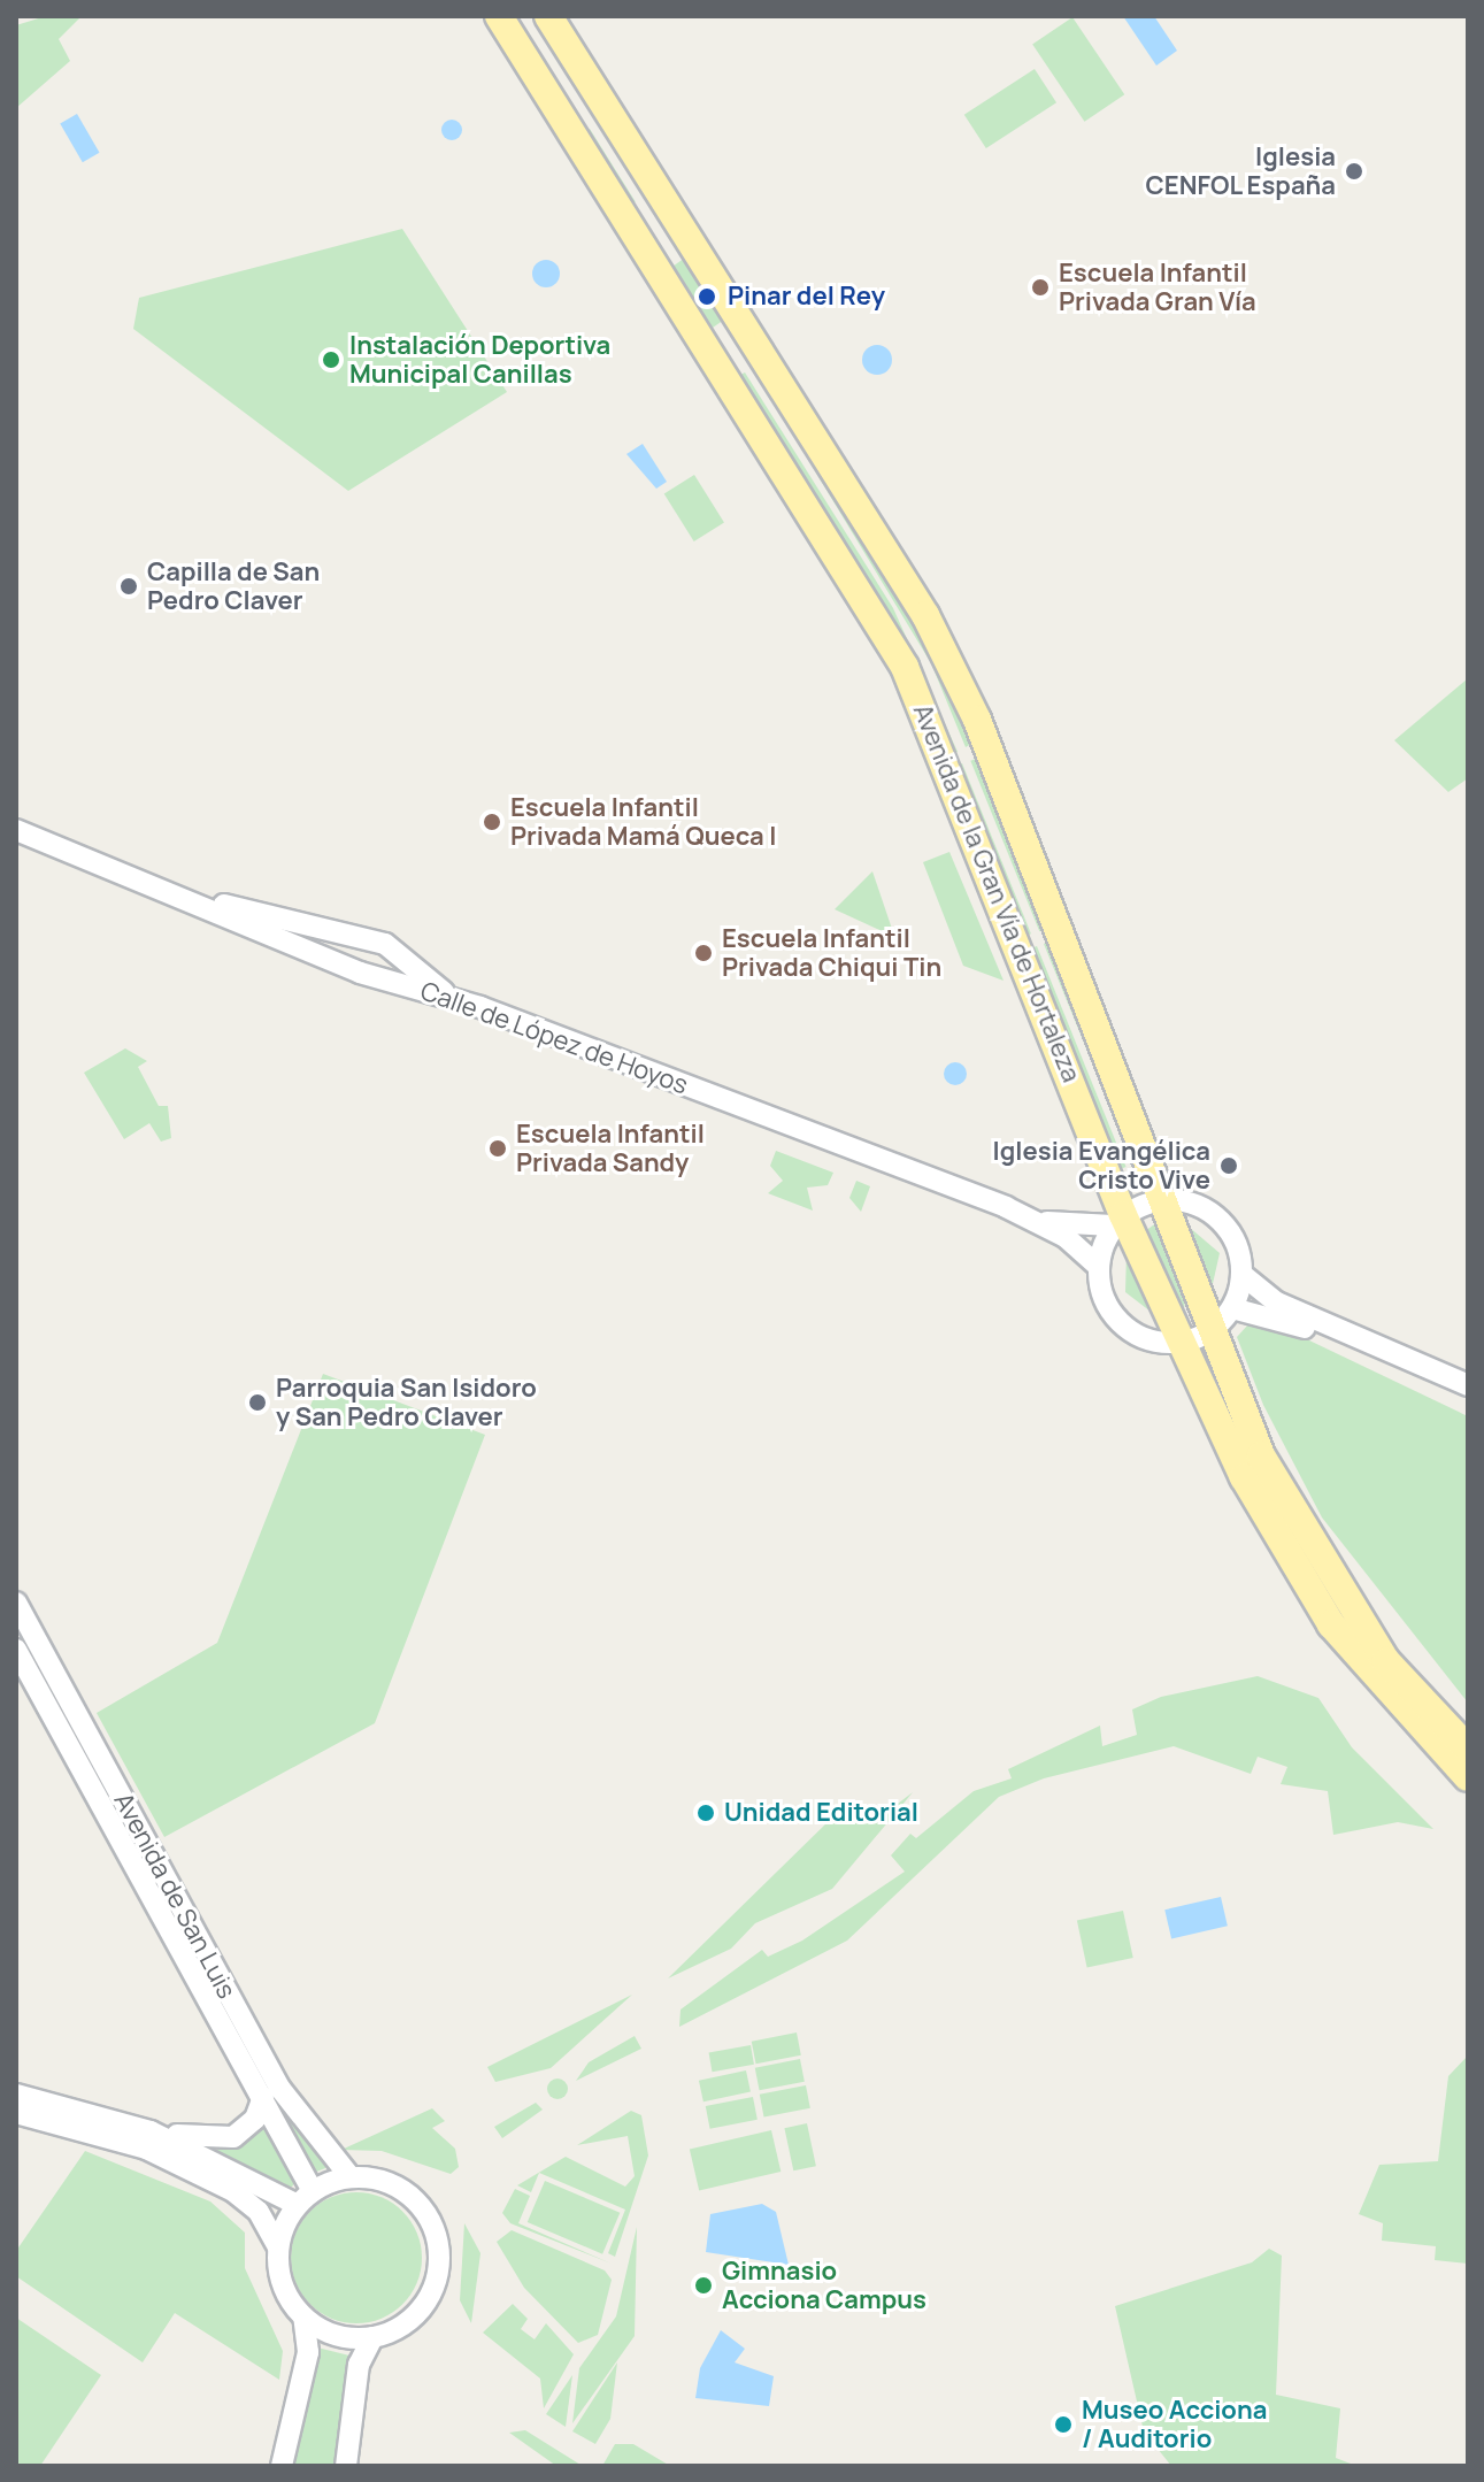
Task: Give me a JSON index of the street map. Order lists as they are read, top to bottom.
{
  "streets": {
    "main road": ["Avenida de la Gran Vía de Hortaleza"],
    "street": ["Calle de López de Hoyos", "Avenida de San Luis"]
  },
  "crossings": [
    ["Avenida de la Gran Vía de Hortaleza", "Calle de López de Hoyos"]
  ],
  "places": [
    "Iglesia CENFOL España",
    "Escuela Infantil Privada Gran Vía",
    "Pinar del Rey",
    "Instalación Deportiva Municipal Canillas",
    "Capilla de San Pedro Claver",
    "Escuela Infantil Privada Mamá Queca I",
    "Escuela Infantil Privada Chiqui Tin",
    "Escuela Infantil Privada Sandy",
    "Iglesia Evangélica Cristo Vive",
    "Parroquia San Isidoro y San Pedro Claver",
    "Unidad Editorial",
    "Gimnasio Acciona Campus",
    "Museo Acciona / Auditorio"
  ]
}
